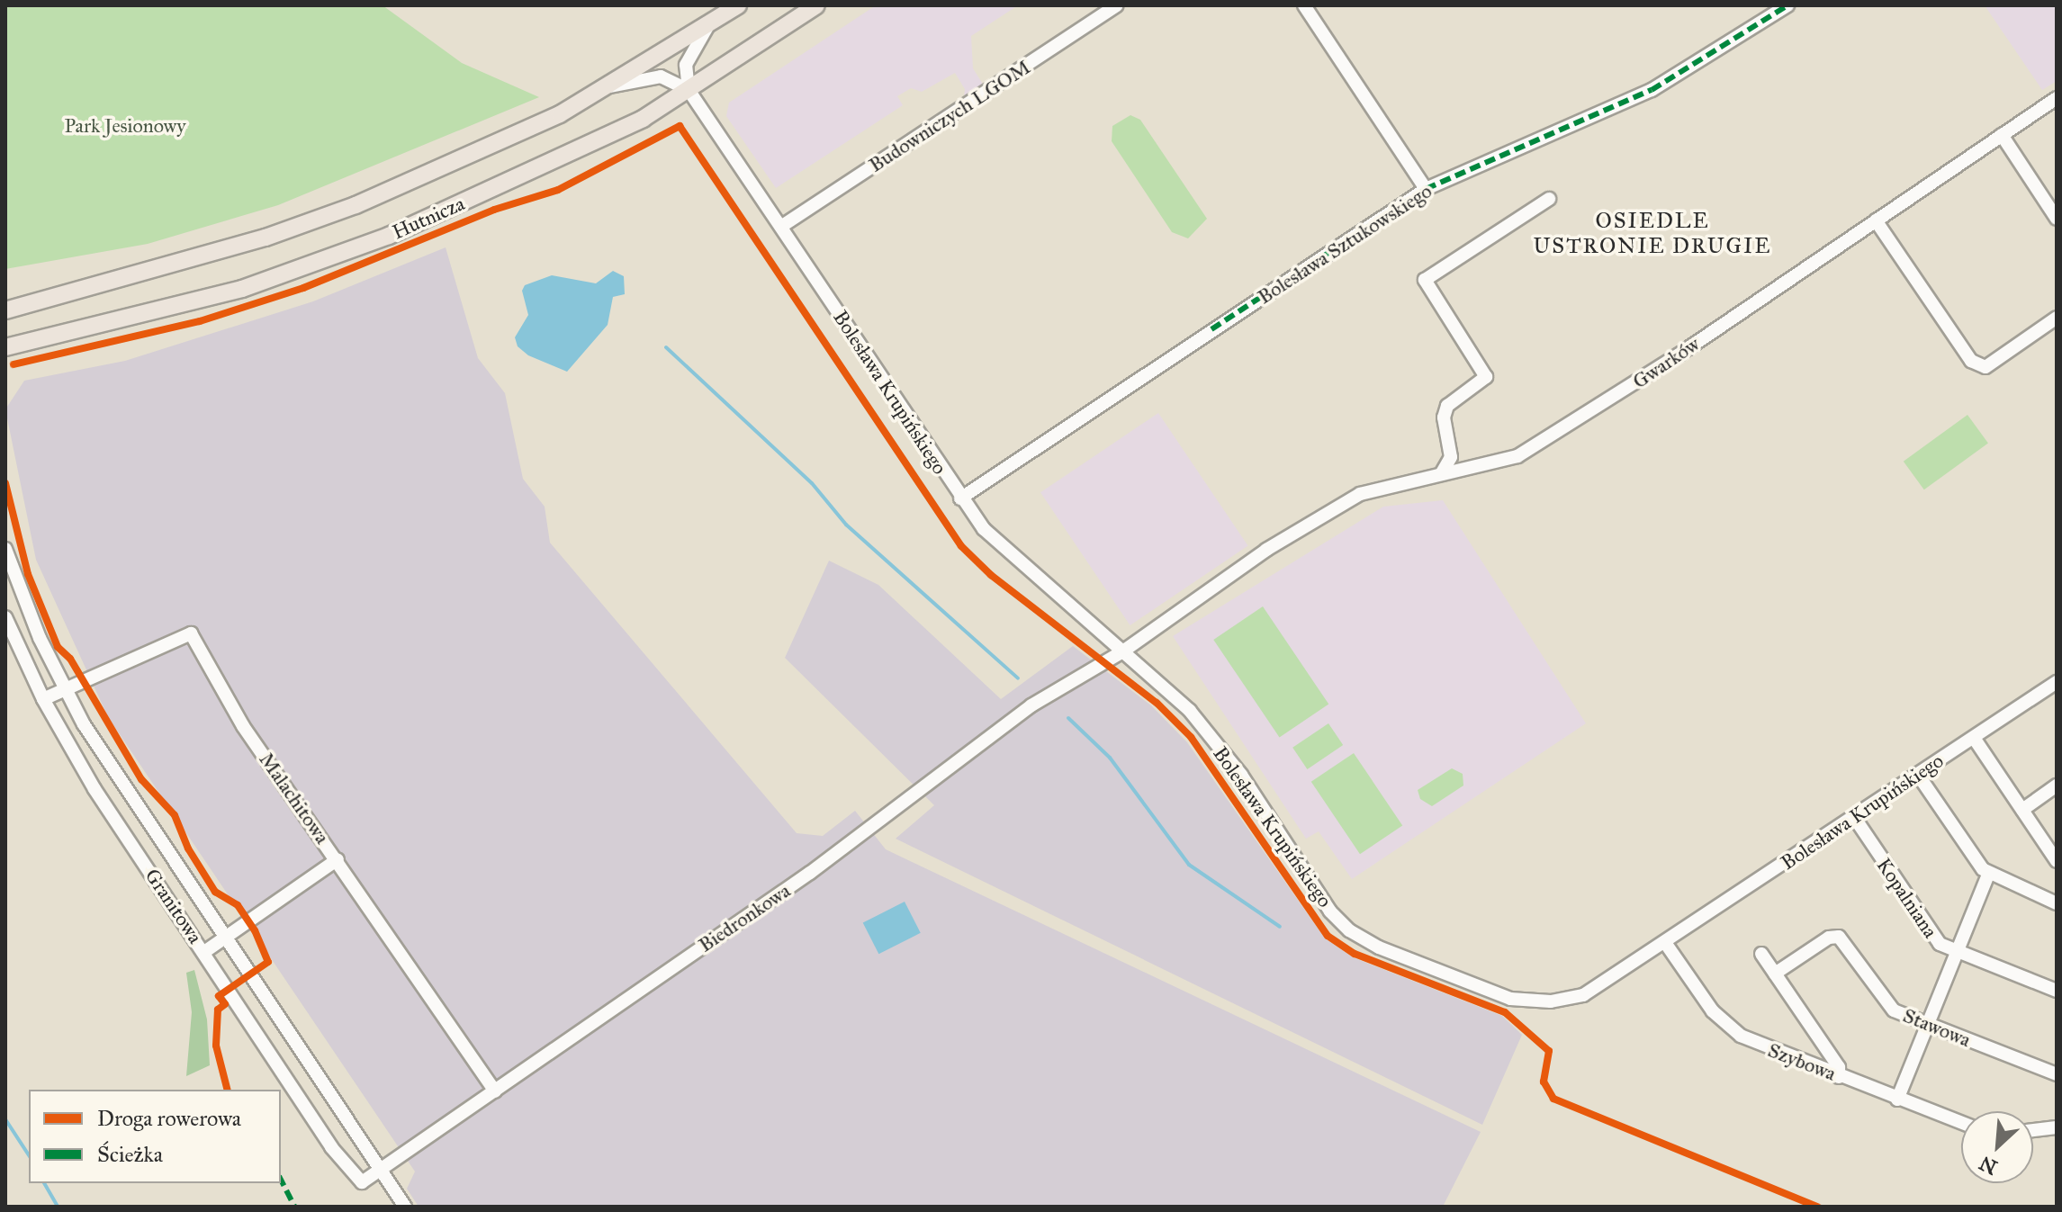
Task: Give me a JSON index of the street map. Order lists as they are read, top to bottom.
{
  "streets": {
    "main road": ["Hutnicza"],
    "street": [
      "Budowniczych LGOM",
      "Bolesława Sztukowskiego",
      "Gwarków",
      "Bolesława Krupińskiego",
      "Malachitowa",
      "Kopalniana",
      "Granitowa",
      "Biedronkowa",
      "Stawowa",
      "Szybowa"
    ]
  },
  "crossings": [
    ["Budowniczych LGOM", "Bolesława Krupińskiego"],
    ["Hutnicza", "Bolesława Krupińskiego"],
    ["Bolesława Sztukowskiego", "Bolesława Krupińskiego"],
    ["Gwarków", "Bolesława Krupińskiego"],
    ["Gwarków", "Biedronkowa"],
    ["Bolesława Krupińskiego", "Kopalniana"],
    ["Bolesława Krupińskiego", "Biedronkowa"],
    ["Bolesława Krupińskiego", "Szybowa"],
    ["Malachitowa", "Granitowa"],
    ["Malachitowa", "Biedronkowa"],
    ["Granitowa", "Biedronkowa"]
  ],
  "districts": ["OSIEDLE USTRONIE DRUGIE"],
  "parks": ["Park Jesionowy"],
  "legend": ["Droga rowerowa", "Ścieżka"],
  "north": "bottom left"
}
